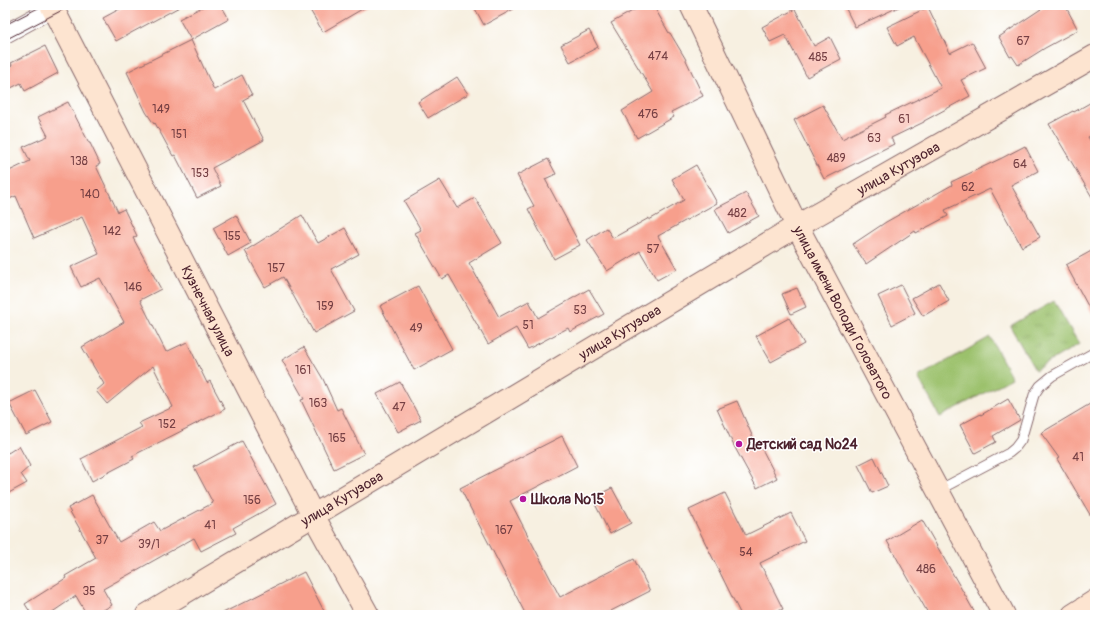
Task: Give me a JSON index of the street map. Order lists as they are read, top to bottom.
{
  "streets": {
    "street": ["улица Кутузова", "Кузнечная улица", "улица имени Володи Головатого"]
  },
  "crossings": [
    ["улица Кутузова", "Кузнечная улица"],
    ["улица Кутузова", "улица имени Володи Головатого"]
  ],
  "places": ["Детский сад №24", "Школа №15"],
  "house_numbers": [
    "67",
    "474",
    "485",
    "149",
    "476",
    "61",
    "151",
    "63",
    "489",
    "138",
    "64",
    "153",
    "62",
    "140",
    "482",
    "142",
    "155",
    "57",
    "157",
    "146",
    "159",
    "53",
    "51",
    "49",
    "161",
    "163",
    "47",
    "152",
    "165",
    "41",
    "156",
    "41",
    "167",
    "37",
    "39/1",
    "54",
    "486",
    "35"
  ]
}
